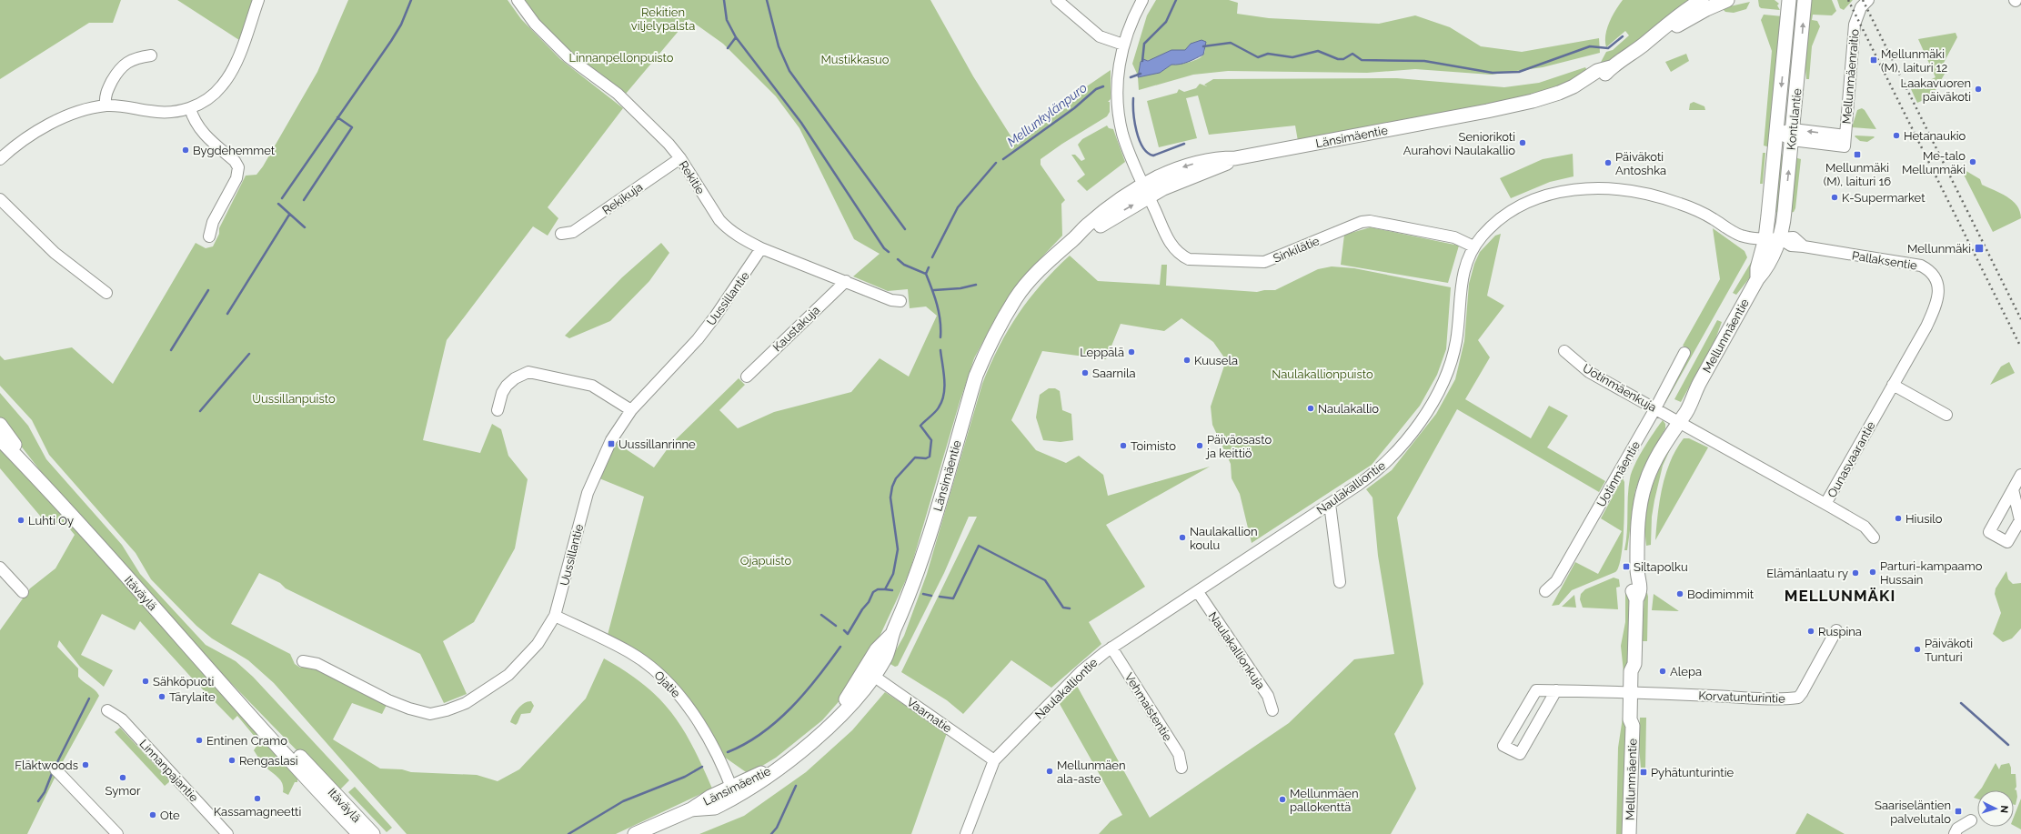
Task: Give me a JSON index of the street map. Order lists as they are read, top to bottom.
{
  "streets": {
    "main road": [
      "Kontulantie",
      "Länsimäentie",
      "Mellunmäentie",
      "Itäväylä"
    ],
    "street": [
      "Mellunmäenraitio",
      "Rekitie",
      "Rekikuja",
      "Sinkilätie",
      "Pallaksentie",
      "Uussillantie",
      "Kaustakuja",
      "Uotinmäenkuja",
      "Ounasvaarantie",
      "Uotinmäentie",
      "Naulakalliontie",
      "Naulakallionkuja",
      "Ojatie",
      "Korvatunturintie",
      "Vehmaistentie",
      "Vaarnatie",
      "Linnanpajantie"
    ]
  },
  "crossings": [
    ["Mellunmäenraitio", "Kontulantie"],
    ["Kontulantie", "Pallaksentie"],
    ["Kontulantie", "Mellunmäentie"],
    ["Kontulantie", "Naulakalliontie"],
    ["Länsimäentie", "Sinkilätie"],
    ["Länsimäentie", "Ojatie"],
    ["Länsimäentie", "Vaarnatie"],
    ["Rekitie", "Rekikuja"],
    ["Rekitie", "Uussillantie"],
    ["Rekitie", "Kaustakuja"],
    ["Sinkilätie", "Naulakalliontie"],
    ["Pallaksentie", "Mellunmäentie"],
    ["Pallaksentie", "Ounasvaarantie"],
    ["Pallaksentie", "Naulakalliontie"],
    ["Uussillantie", "Ojatie"],
    ["Mellunmäentie", "Uotinmäenkuja"],
    ["Mellunmäentie", "Ounasvaarantie"],
    ["Mellunmäentie", "Naulakalliontie"],
    ["Mellunmäentie", "Korvatunturintie"],
    ["Uotinmäenkuja", "Ounasvaarantie"],
    ["Uotinmäenkuja", "Uotinmäentie"],
    ["Naulakalliontie", "Naulakallionkuja"],
    ["Naulakalliontie", "Vehmaistentie"],
    ["Naulakalliontie", "Vaarnatie"]
  ],
  "districts": ["MELLUNMÄKI"],
  "water": ["Mellunkylänpuro"],
  "parks": [
    "Rekitien viljelypalsta",
    "Linnanpellonpuisto",
    "Mustikkasuo",
    "Naulakallionpuisto",
    "Uussillanpuisto",
    "Ojapuisto"
  ],
  "places": {
    "transit": [
      "Mellunmäki (M), laituri 12",
      "Mellunmäki (M), laituri 16",
      "Mellunmäki",
      "Uussillanrinne",
      "Siltapolku",
      "Pyhätunturintie",
      "Saariseläntien palvelutalo"
    ],
    "other": [
      "Laakavuoren päiväkoti",
      "Hetanaukio",
      "Seniorikoti Aurahovi Naulakallio",
      "Bygdehemmet",
      "Me-talo Mellunmäki",
      "Päiväkoti Antoshka",
      "K-Supermarket",
      "Leppälä",
      "Kuusela",
      "Saarnila",
      "Naulakallio",
      "Toimisto",
      "Päiväosasto ja keittiö",
      "Hiusilo",
      "Luhti Oy",
      "Naulakallion koulu",
      "Parturi-kampaamo Hussain",
      "Elämänlaatu ry",
      "Bodimimmit",
      "Ruspina",
      "Päiväkoti Tunturi",
      "Alepa",
      "Sähköpuoti",
      "Tärylaite",
      "Entinen Cramo",
      "Rengaslasi",
      "Fläktwoods",
      "Mellunmäen ala-aste",
      "Symor",
      "Kassamagneetti",
      "Mellunmäen pallokenttä",
      "Ote"
    ]
  },
  "north": "right"
}
